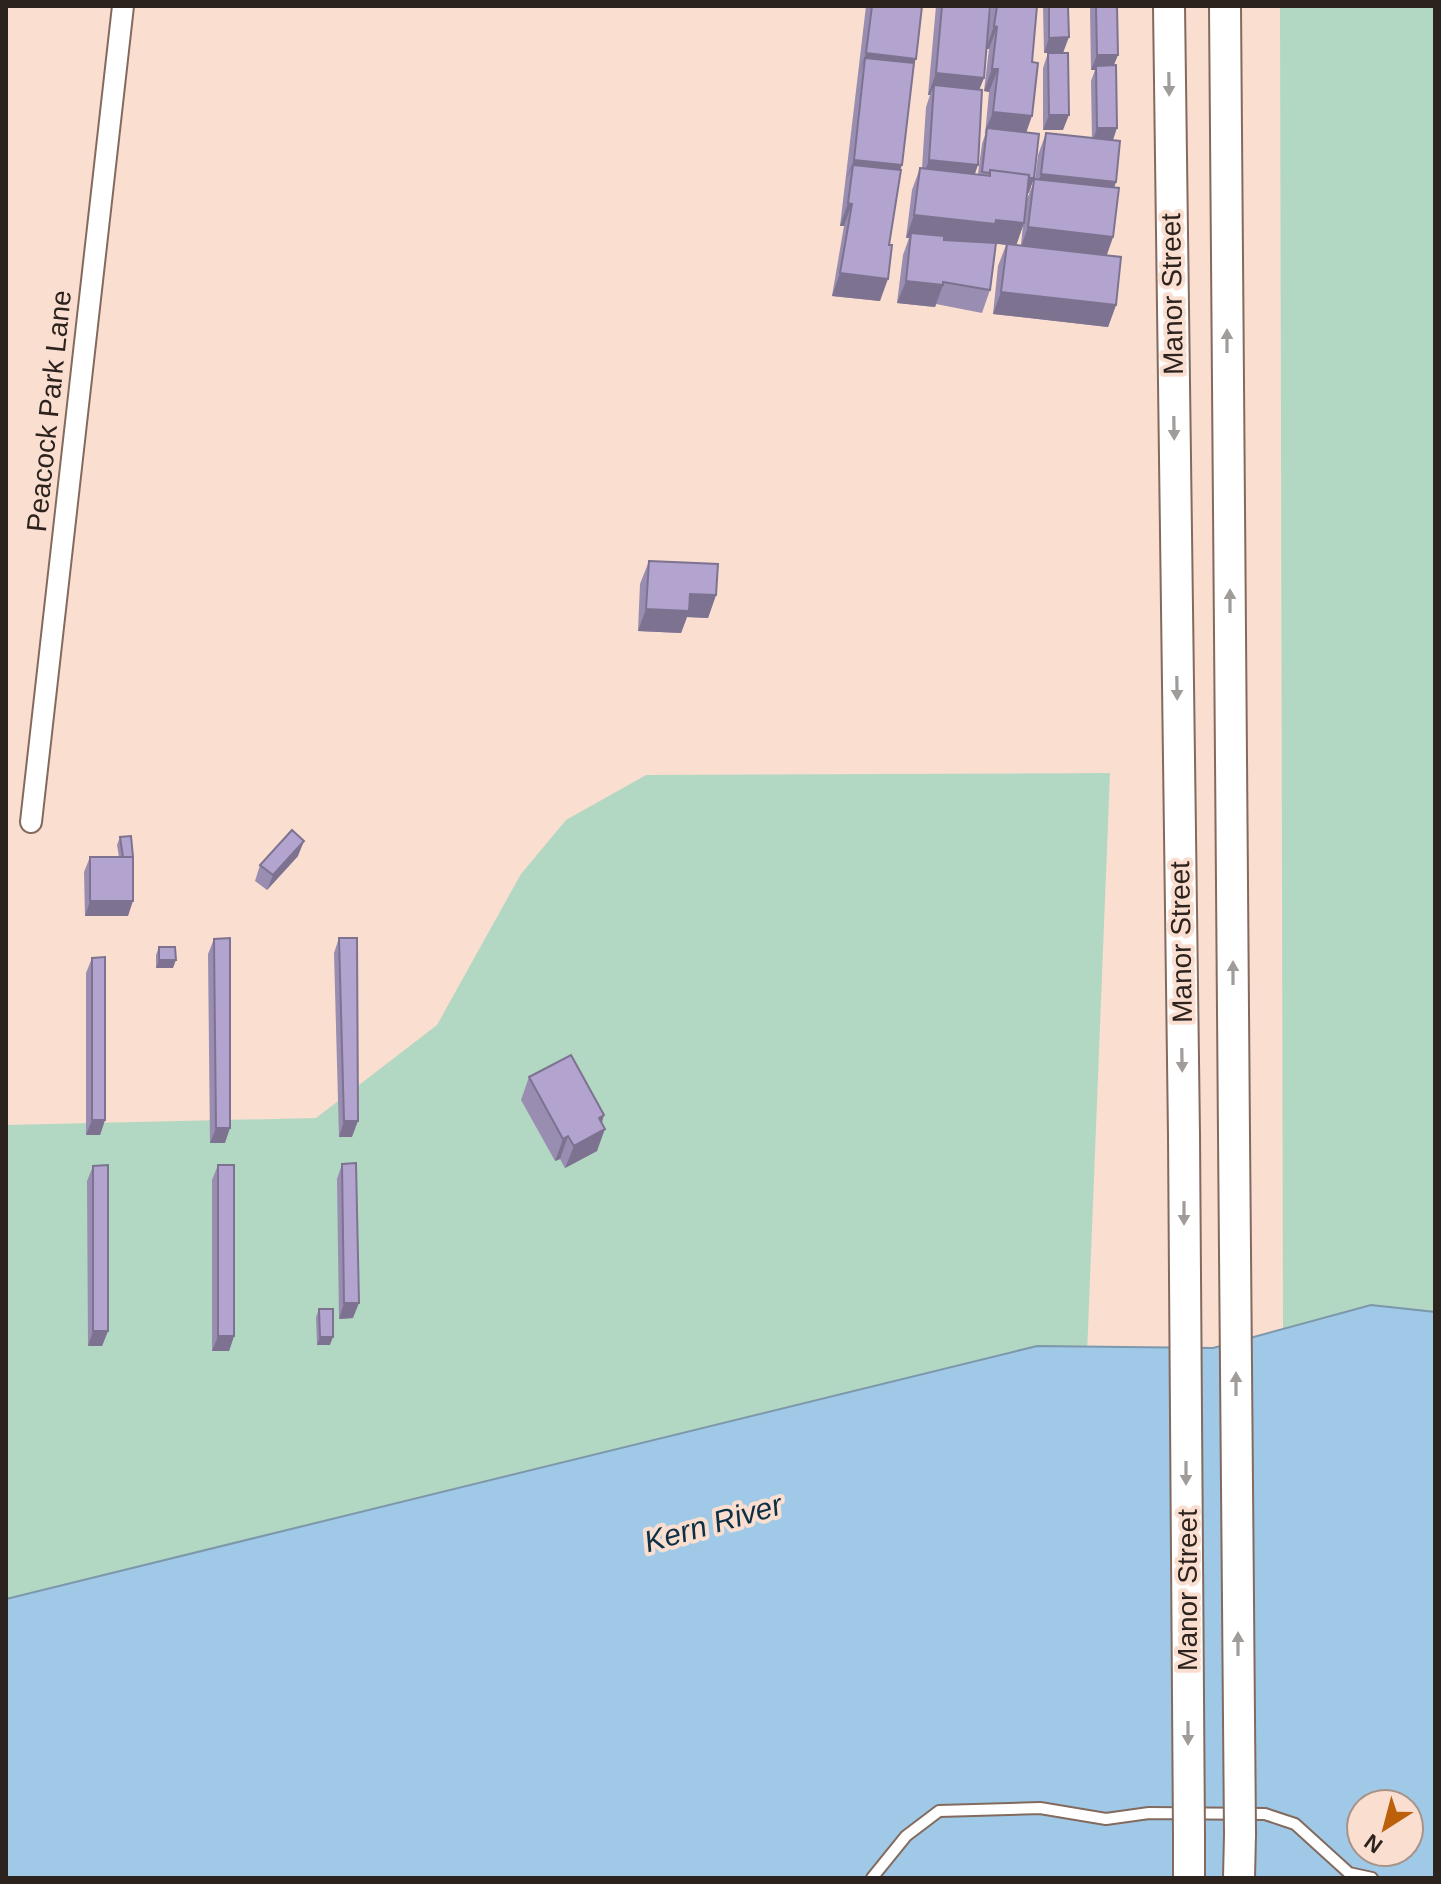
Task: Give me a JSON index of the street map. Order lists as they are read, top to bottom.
{
  "streets": {
    "main road": ["Manor Street"],
    "street": ["Peacock Park Lane"]
  },
  "water": ["Kern River"],
  "north": "bottom left"
}
